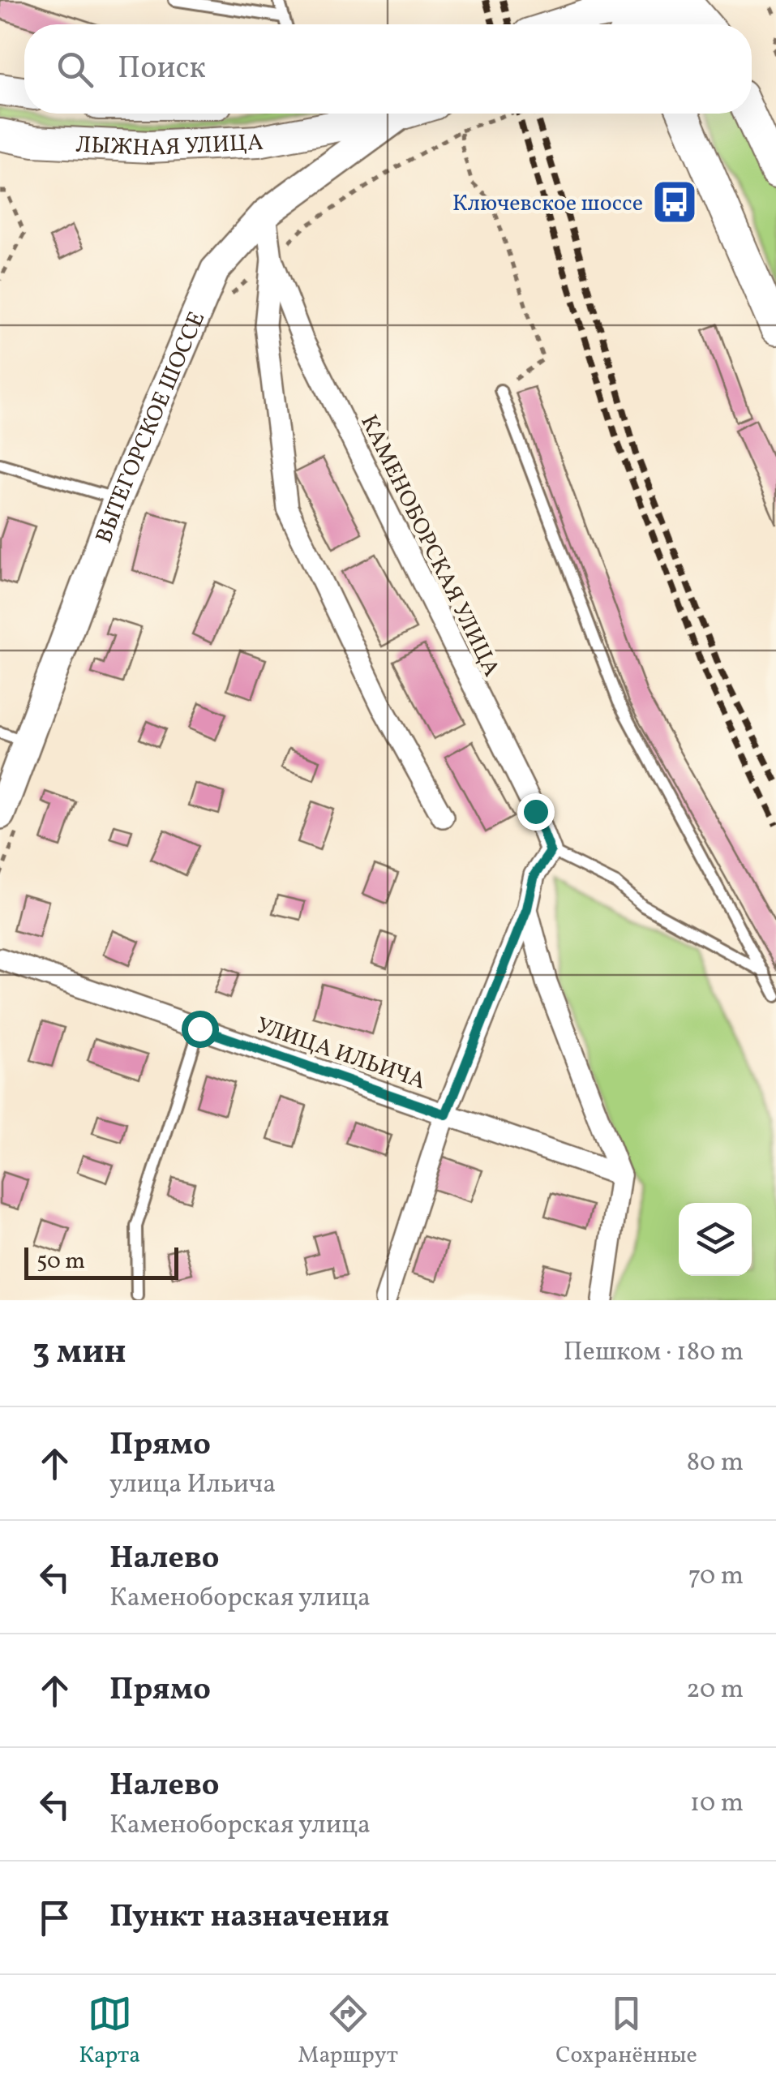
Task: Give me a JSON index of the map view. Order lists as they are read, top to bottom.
{
  "streets": {
    "main road": ["ЛЫЖНАЯ УЛИЦА", "ВЫТЕГОРСКОЕ ШОССЕ"],
    "street": ["КАМЕНОБОРСКАЯ УЛИЦА", "УЛИЦА ИЛЬИЧА"]
  },
  "crossings": [
    ["ЛЫЖНАЯ УЛИЦА", "ВЫТЕГОРСКОЕ ШОССЕ"]
  ],
  "places": {
    "bus stop": ["Ключевское шоссе"]
  },
  "scale_bar": "50 m",
  "page": {
    "search": "Поиск",
    "scale": "50 m",
    "heading": ["3 мин", "Пешком · 180 m"],
    "list": [
      ["Прямо", "улица Ильича", "80 m"],
      ["Налево", "Каменоборская улица", "70 m"],
      ["Прямо", "20 m"],
      ["Налево", "Каменоборская улица", "10 m"],
      "Пункт назначения"
    ],
    "nav": ["Карта", "Маршрут", "Сохранённые"]
  }
}
